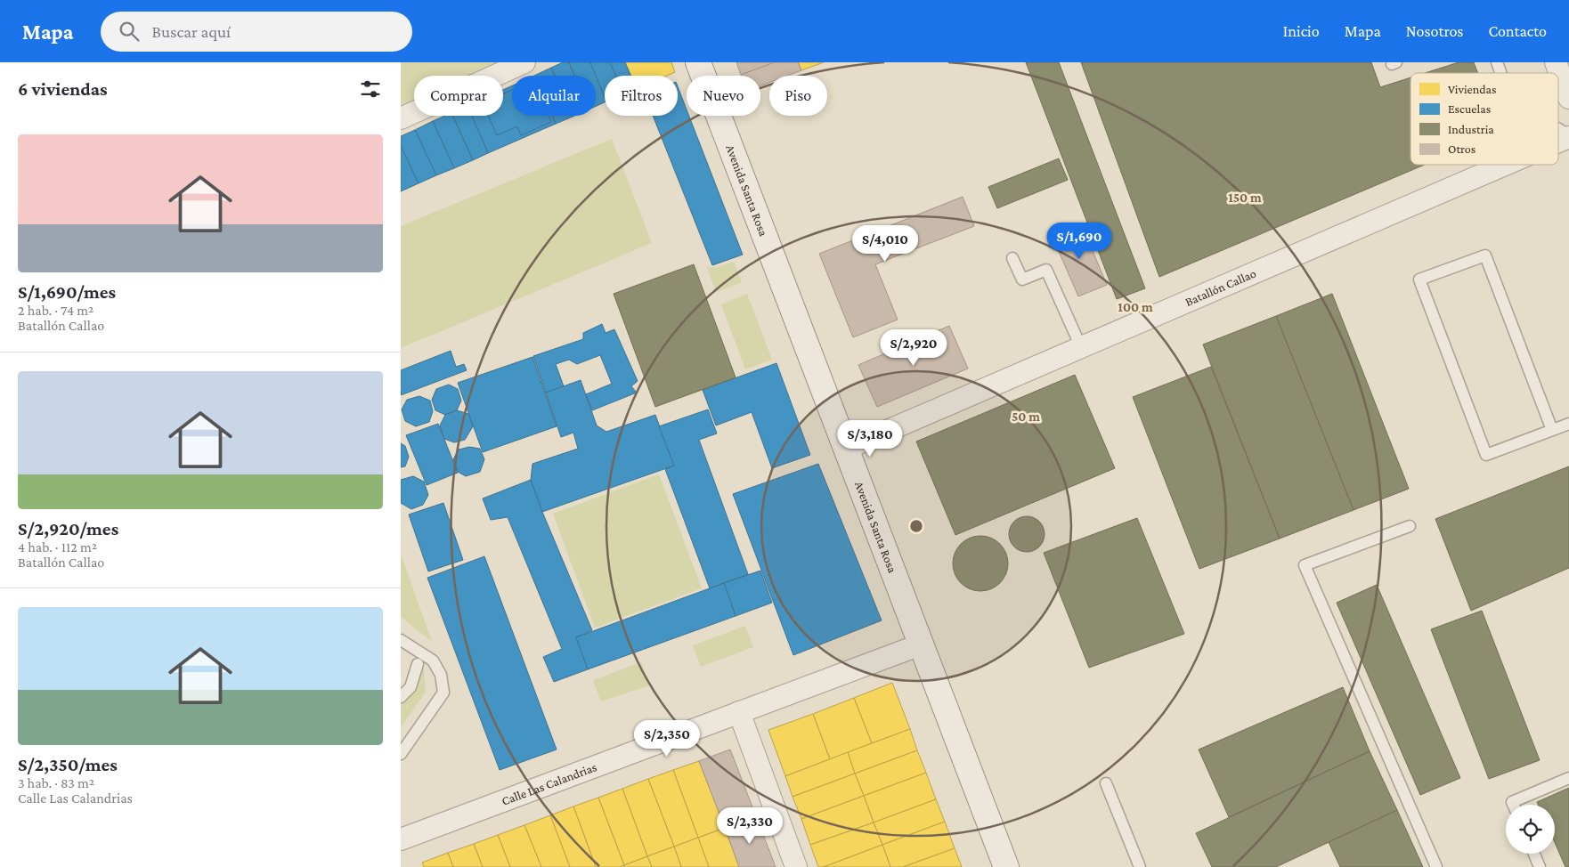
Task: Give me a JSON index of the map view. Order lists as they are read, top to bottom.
{
  "streets": {
    "street": ["Avenida Santa Rosa", "Batallón Callao", "Calle Las Calandrias"]
  },
  "crossings": [
    ["Avenida Santa Rosa", "Batallón Callao"],
    ["Avenida Santa Rosa", "Calle Las Calandrias"]
  ],
  "legend": [
    "Viviendas",
    "Escuelas",
    "Industria",
    "Otros"
  ],
  "page": {
    "header": "Mapa",
    "search": "Buscar aquí",
    "nav": [
      "Inicio",
      "Mapa",
      "Nosotros",
      "Contacto"
    ],
    "heading": "6 viviendas",
    "chip": [
      "Comprar",
      "Alquilar",
      "Filtros",
      "Nuevo",
      "Piso"
    ],
    "list": [
      {
        "name": "S/1,690/mes",
        "note": "2 hab. · 74 m² · Batallón Callao"
      },
      {
        "name": "S/2,920/mes",
        "note": "4 hab. · 112 m² · Batallón Callao"
      },
      {
        "name": "S/2,350/mes",
        "note": "3 hab. · 83 m² · Calle Las Calandrias"
      }
    ],
    "price": [
      "S/1,690",
      "S/4,010",
      "S/2,920",
      "S/3,180",
      "S/2,350",
      "S/2,330"
    ]
  },
  "rings": ["150 m", "100 m", "50 m"]
}
